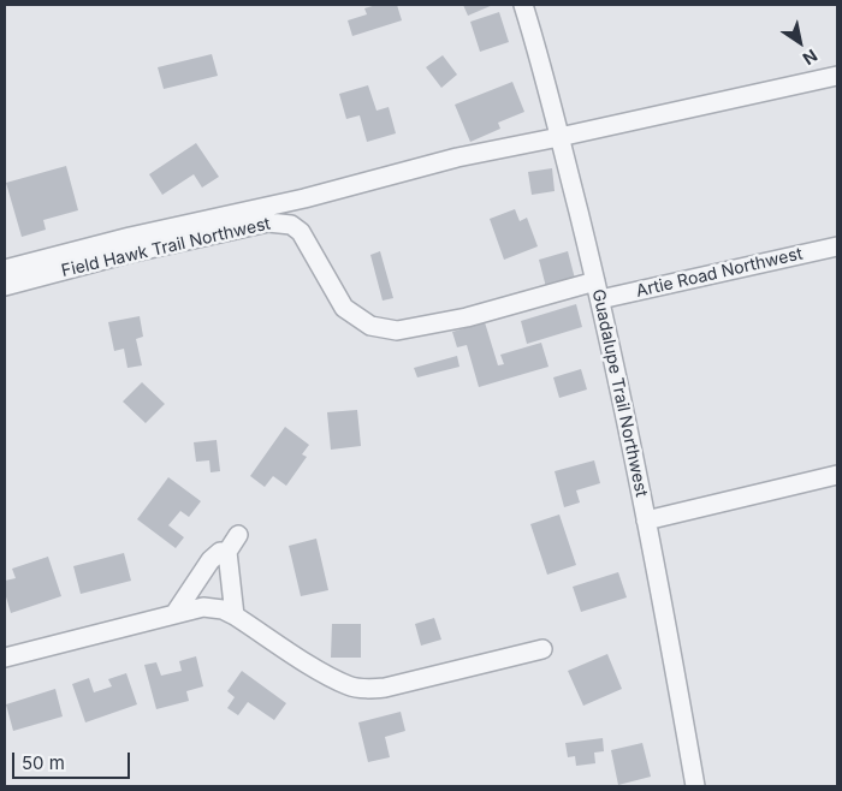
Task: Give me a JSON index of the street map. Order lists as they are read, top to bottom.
{
  "streets": {
    "street": ["Field Hawk Trail Northwest", "Artie Road Northwest", "Guadalupe Trail Northwest"]
  },
  "crossings": [
    ["Field Hawk Trail Northwest", "Guadalupe Trail Northwest"],
    ["Artie Road Northwest", "Guadalupe Trail Northwest"]
  ],
  "scale_bar": "50 m",
  "north": "bottom right"
}
